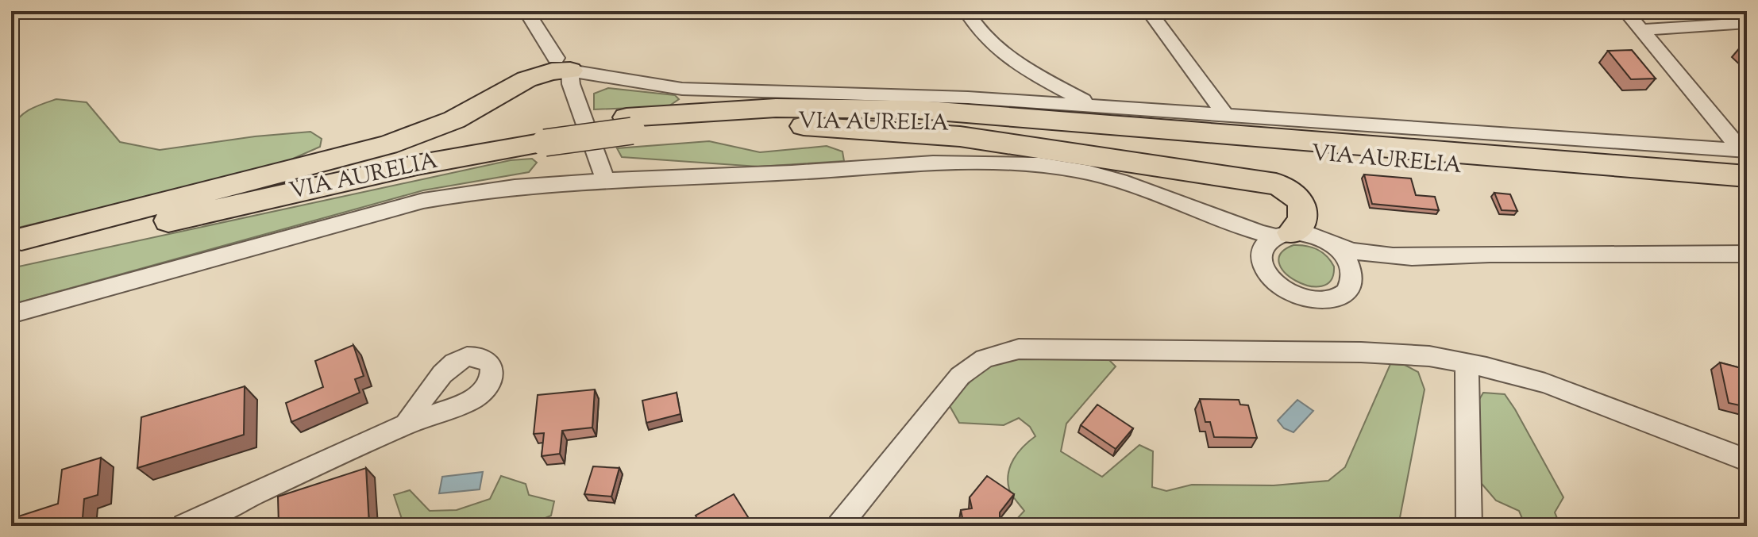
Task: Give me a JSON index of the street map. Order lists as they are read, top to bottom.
{
  "streets": {
    "highway": ["VIA AURELIA"]
  }
}
